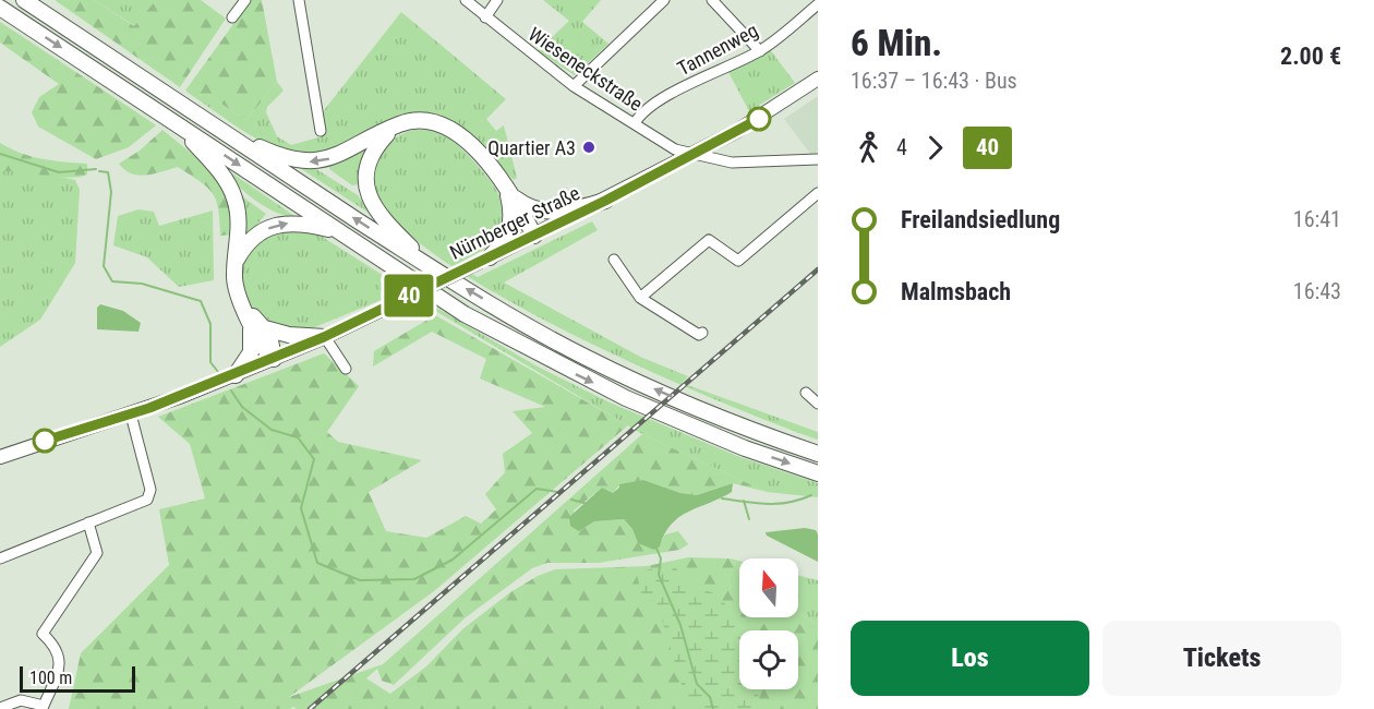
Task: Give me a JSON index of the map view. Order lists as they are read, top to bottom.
{
  "streets": {
    "main road": ["Nürnberger Straße"],
    "street": ["Tannenweg", "Wieseneckstraße"]
  },
  "crossings": [
    ["Tannenweg", "Wieseneckstraße"],
    ["Wieseneckstraße", "Nürnberger Straße"]
  ],
  "places": ["Quartier A3"],
  "lines": ["bus line 40"],
  "scale_bar": "100 m",
  "north": "top",
  "page": {
    "on_map": "40",
    "heading": ["6 Min.", "16:37 – 16:43 · Bus", "2.00 €"],
    "legs": ["4", "40"],
    "list": [
      {
        "name": "Freilandsiedlung",
        "value": "16:41"
      },
      {
        "name": "Malmsbach",
        "value": "16:43"
      }
    ],
    "buttons": ["Los", "Tickets"],
    "scale": "100 m"
  }
}
